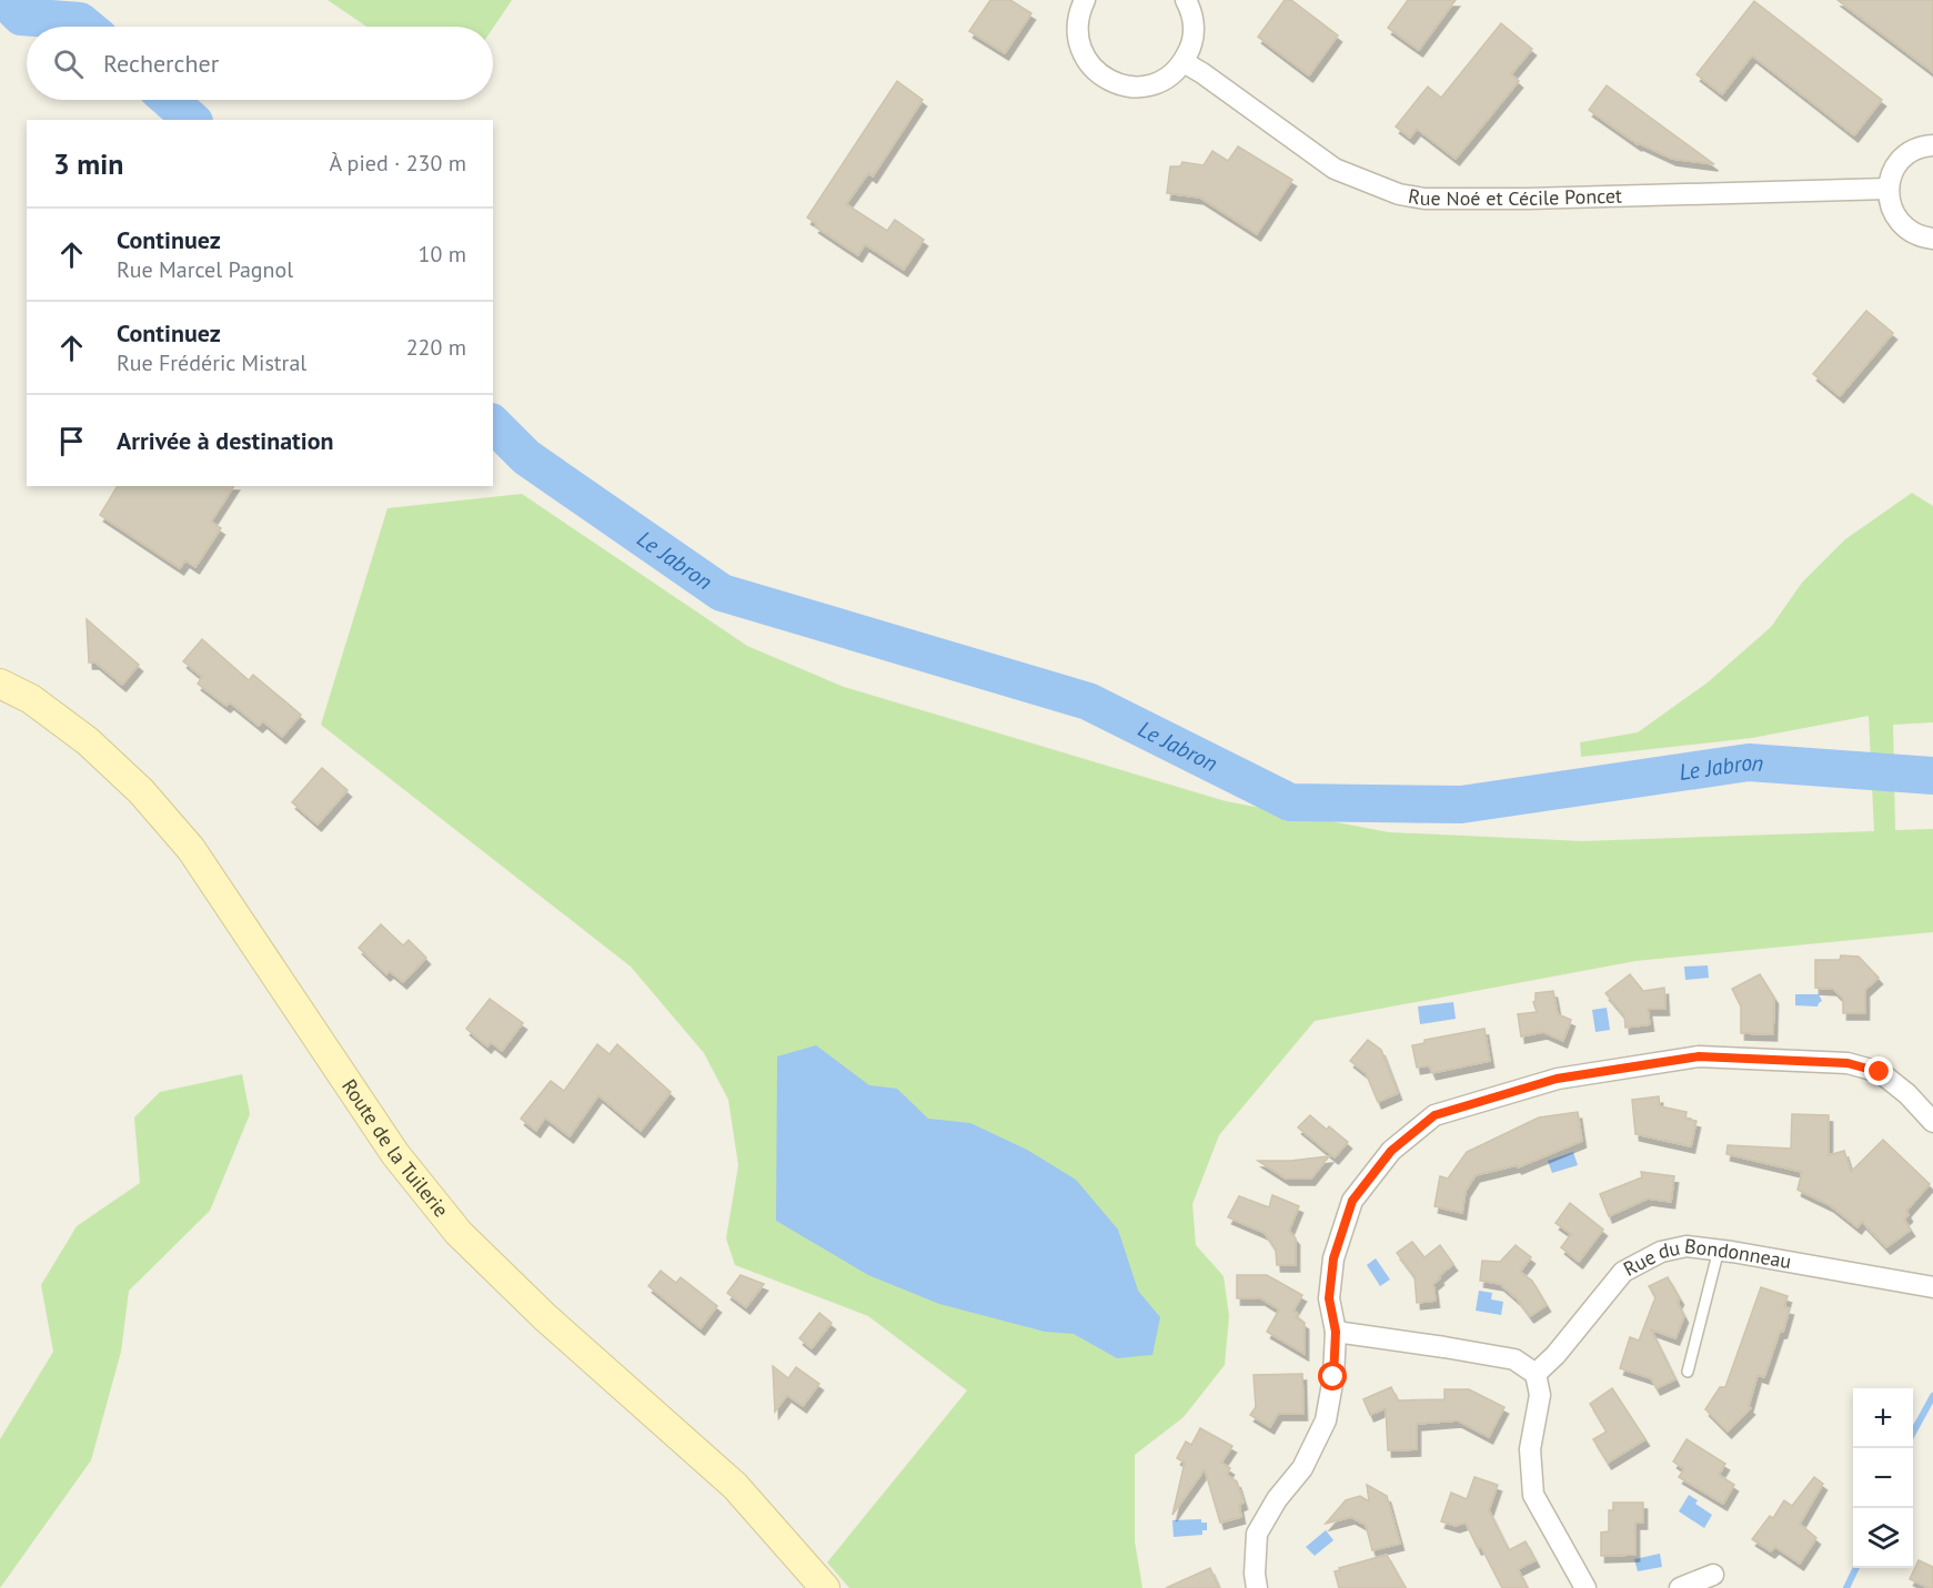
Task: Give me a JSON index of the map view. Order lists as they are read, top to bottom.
{
  "streets": {
    "main road": ["Route de la Tuilerie"],
    "street": ["Rue Noé et Cécile Poncet", "Rue du Bondonneau"]
  },
  "water": ["Le Jabron"],
  "page": {
    "search": "Rechercher",
    "heading": ["3 min", "À pied · 230 m"],
    "list": [
      ["Continuez", "Rue Marcel Pagnol", "10 m"],
      ["Continuez", "Rue Frédéric Mistral", "220 m"],
      "Arrivée à destination"
    ],
    "map_buttons": ["+", "−"]
  }
}
